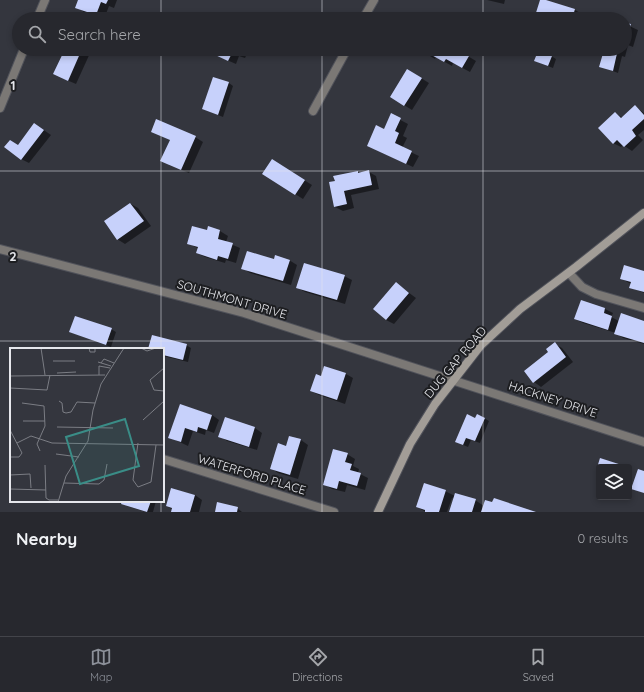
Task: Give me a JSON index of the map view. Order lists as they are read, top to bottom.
{
  "streets": {
    "street": [
      "SOUTHMONT DRIVE",
      "DUG GAP ROAD",
      "HACKNEY DRIVE",
      "WATERFORD PLACE"
    ]
  },
  "crossings": [
    ["SOUTHMONT DRIVE", "DUG GAP ROAD"],
    ["SOUTHMONT DRIVE", "HACKNEY DRIVE"],
    ["DUG GAP ROAD", "HACKNEY DRIVE"]
  ],
  "page": {
    "search": "Search here",
    "heading": ["Nearby", "0 results"],
    "nav": ["Map", "Directions", "Saved"]
  },
  "grid": {
    "rows": ["1", "2"]
  }
}
